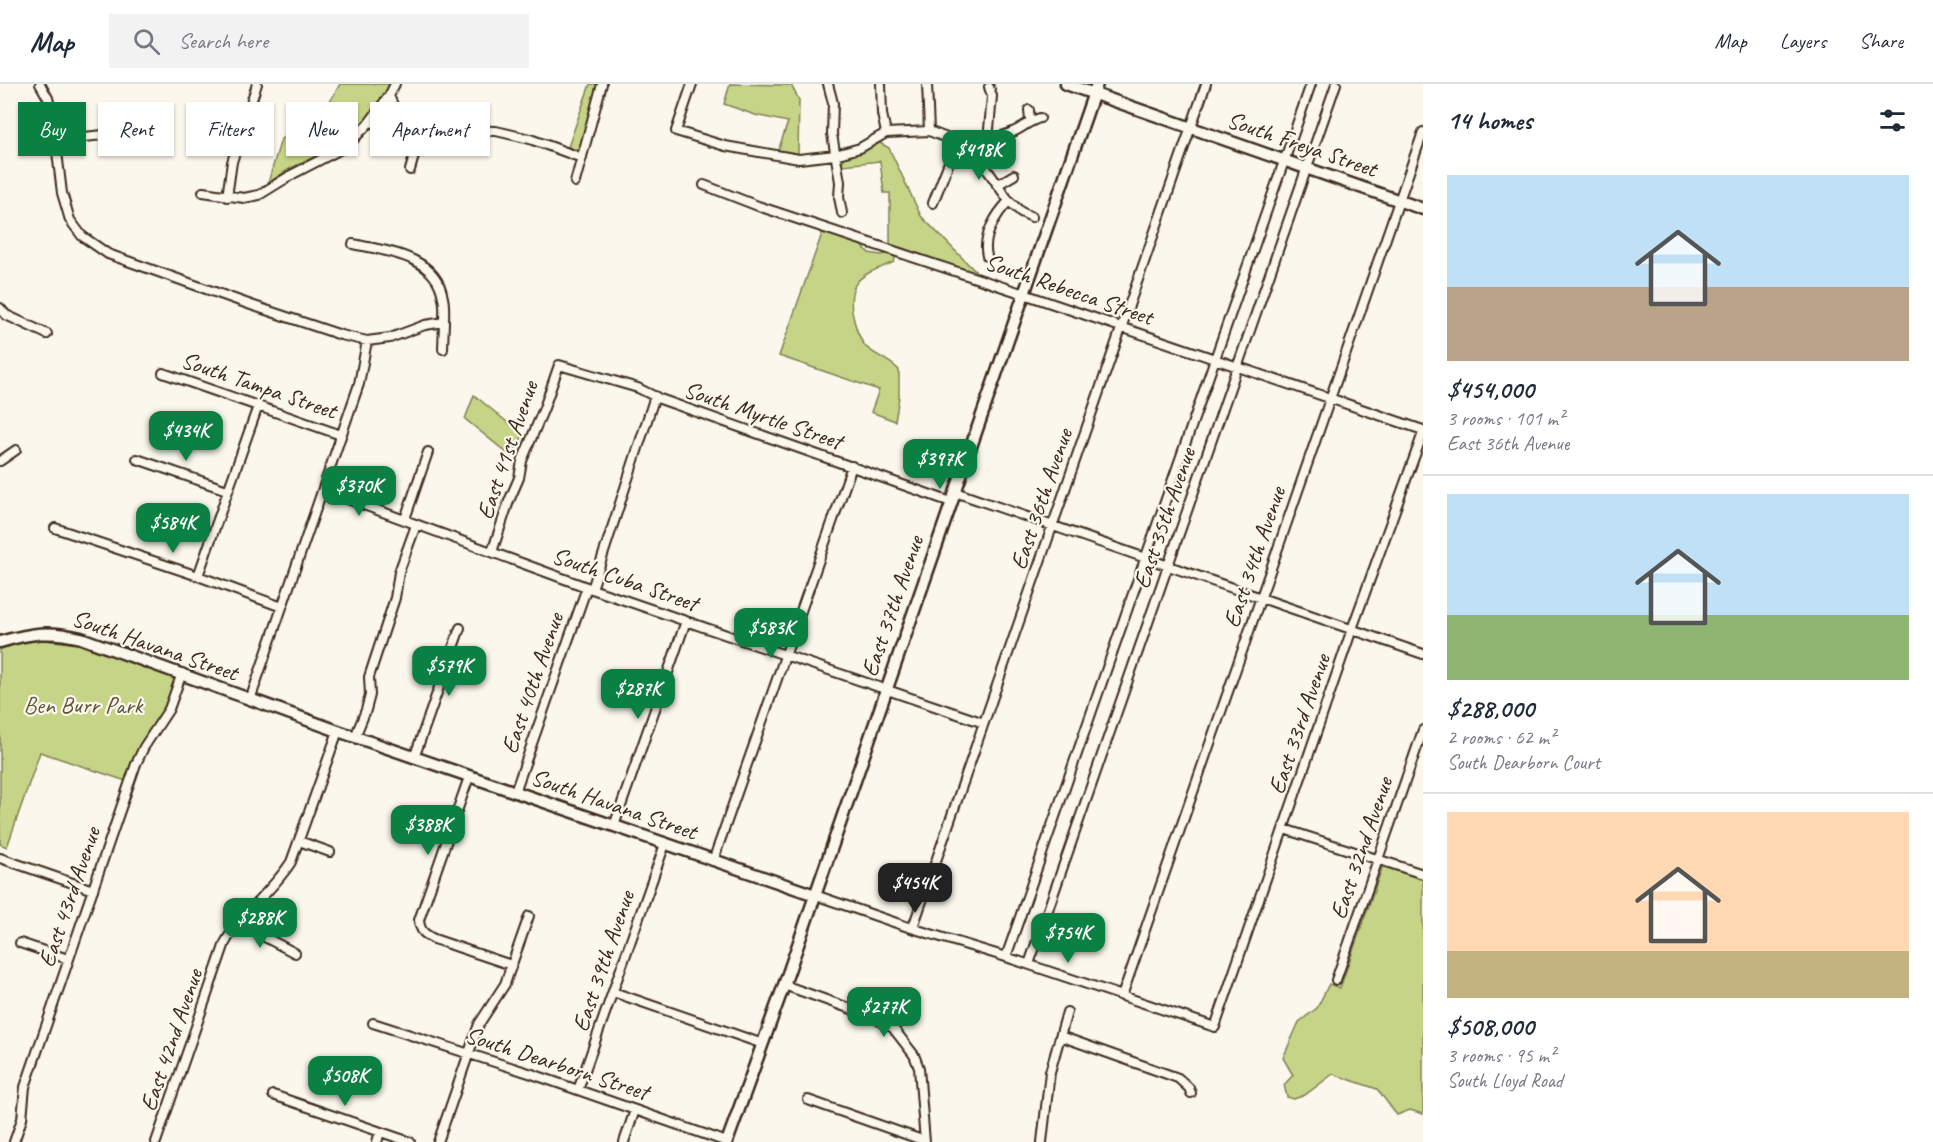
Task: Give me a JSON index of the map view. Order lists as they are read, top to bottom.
{
  "streets": {
    "street": [
      "South Freya Street",
      "South Rebecca Street",
      "South Tampa Street",
      "South Myrtle Street",
      "East 41st Avenue",
      "East 36th Avenue",
      "East 35th Avenue",
      "East 34th Avenue",
      "South Cuba Street",
      "East 37th Avenue",
      "South Havana Street",
      "East 40th Avenue",
      "East 33rd Avenue",
      "East 32nd Avenue",
      "East 43rd Avenue",
      "East 39th Avenue",
      "East 42nd Avenue",
      "South Dearborn Street"
    ]
  },
  "crossings": [
    ["South Freya Street", "East 36th Avenue"],
    ["South Freya Street", "East 35th Avenue"],
    ["South Freya Street", "East 34th Avenue"],
    ["South Freya Street", "East 37th Avenue"],
    ["South Rebecca Street", "East 36th Avenue"],
    ["South Rebecca Street", "East 35th Avenue"],
    ["South Rebecca Street", "East 34th Avenue"],
    ["South Rebecca Street", "East 37th Avenue"],
    ["South Rebecca Street", "East 33rd Avenue"],
    ["South Myrtle Street", "East 41st Avenue"],
    ["South Myrtle Street", "East 36th Avenue"],
    ["South Myrtle Street", "East 35th Avenue"],
    ["South Myrtle Street", "East 34th Avenue"],
    ["South Myrtle Street", "East 37th Avenue"],
    ["South Myrtle Street", "East 40th Avenue"],
    ["South Myrtle Street", "East 33rd Avenue"],
    ["East 41st Avenue", "South Cuba Street"],
    ["East 36th Avenue", "South Cuba Street"],
    ["East 36th Avenue", "South Havana Street"],
    ["East 35th Avenue", "South Havana Street"],
    ["East 34th Avenue", "South Havana Street"],
    ["South Cuba Street", "East 37th Avenue"],
    ["South Cuba Street", "East 40th Avenue"],
    ["East 37th Avenue", "South Havana Street"],
    ["East 37th Avenue", "South Dearborn Street"],
    ["South Havana Street", "East 40th Avenue"],
    ["South Havana Street", "East 33rd Avenue"],
    ["South Havana Street", "East 43rd Avenue"],
    ["South Havana Street", "East 39th Avenue"],
    ["South Havana Street", "East 42nd Avenue"],
    ["East 39th Avenue", "South Dearborn Street"]
  ],
  "parks": ["Ben Burr Park"],
  "page": {
    "header": "Map",
    "search": "Search here",
    "nav": ["Map", "Layers", "Share"],
    "heading": "14 homes",
    "chip": [
      "Buy",
      "Rent",
      "Filters",
      "New",
      "Apartment"
    ],
    "price": [
      "$418K",
      "$434K",
      "$397K",
      "$370K",
      "$584K",
      "$583K",
      "$579K",
      "$287K",
      "$388K",
      "$454K",
      "$288K",
      "$754K",
      "$277K",
      "$508K"
    ],
    "list": [
      {
        "name": "$454,000",
        "note": "3 rooms · 101 m² · East 36th Avenue"
      },
      {
        "name": "$288,000",
        "note": "2 rooms · 62 m² · South Dearborn Court"
      },
      {
        "name": "$508,000",
        "note": "3 rooms · 95 m² · South Lloyd Road"
      }
    ]
  }
}
